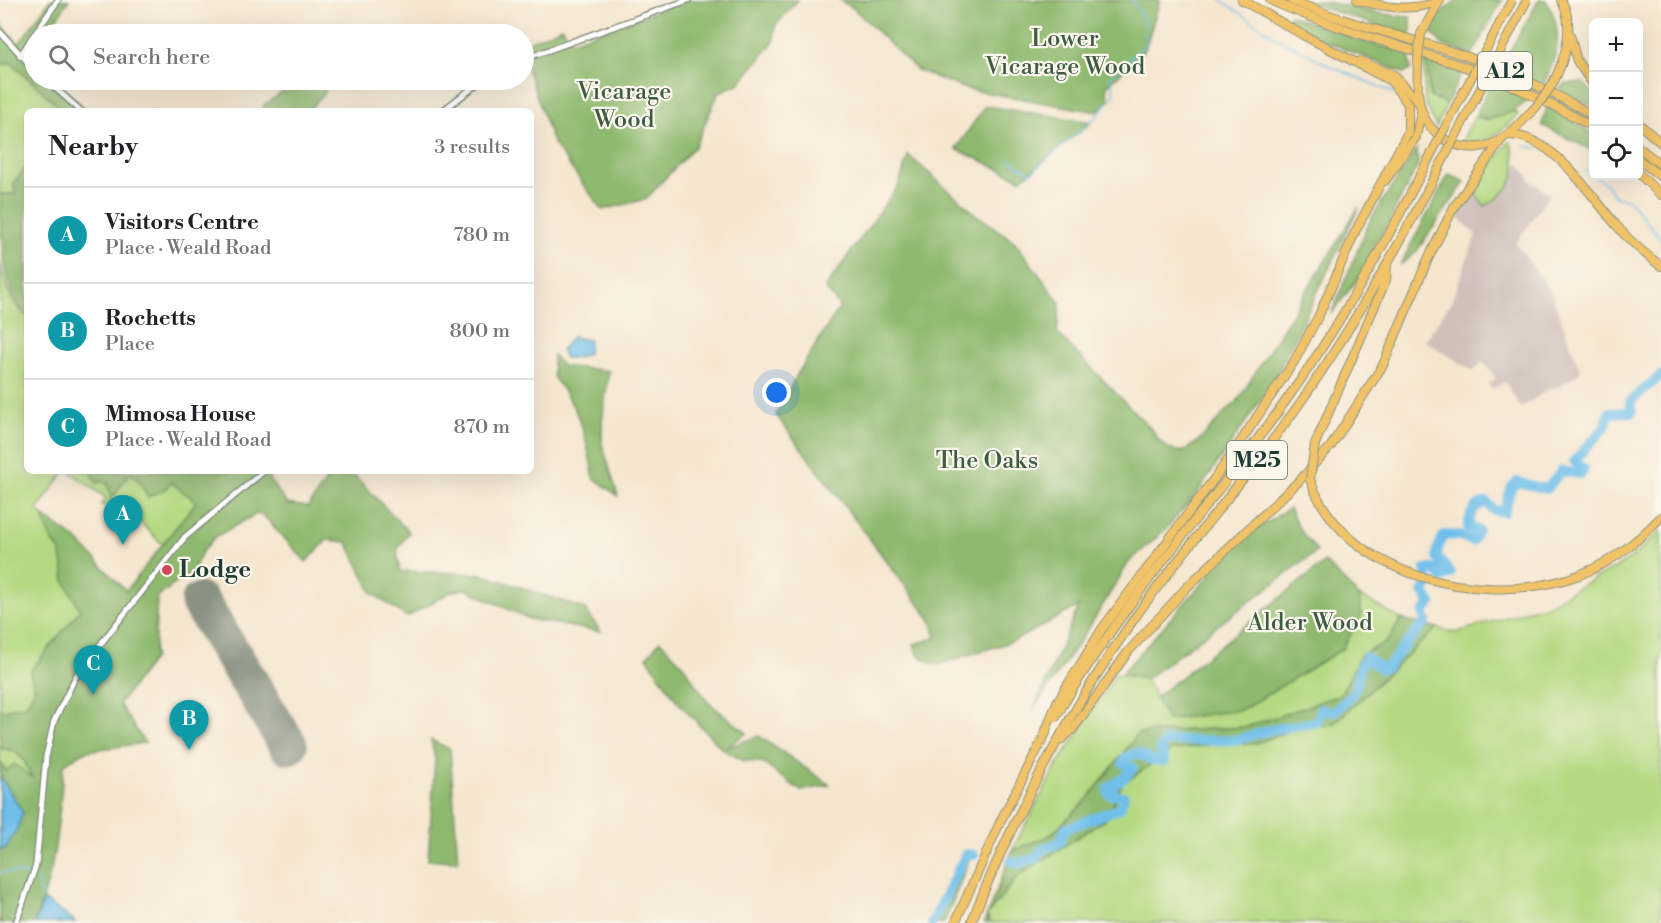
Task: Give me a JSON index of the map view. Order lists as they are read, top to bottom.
{
  "streets": {
    "highway": ["A12", "M25"]
  },
  "parks": [
    "Lower Vicarage Wood",
    "Vicarage Wood",
    "The Oaks",
    "Alder Wood"
  ],
  "places": ["Lodge"],
  "page": {
    "map_buttons": ["+", "−"],
    "search": "Search here",
    "heading": ["Nearby", "3 results"],
    "list": [
      {
        "mark": "A",
        "name": "Visitors Centre",
        "note": "Place · Weald Road",
        "value": "780 m"
      },
      {
        "mark": "B",
        "name": "Rochetts",
        "note": "Place",
        "value": "800 m"
      },
      {
        "mark": "C",
        "name": "Mimosa House",
        "note": "Place · Weald Road",
        "value": "870 m"
      }
    ],
    "pins": ["A", "C", "B"]
  }
}
